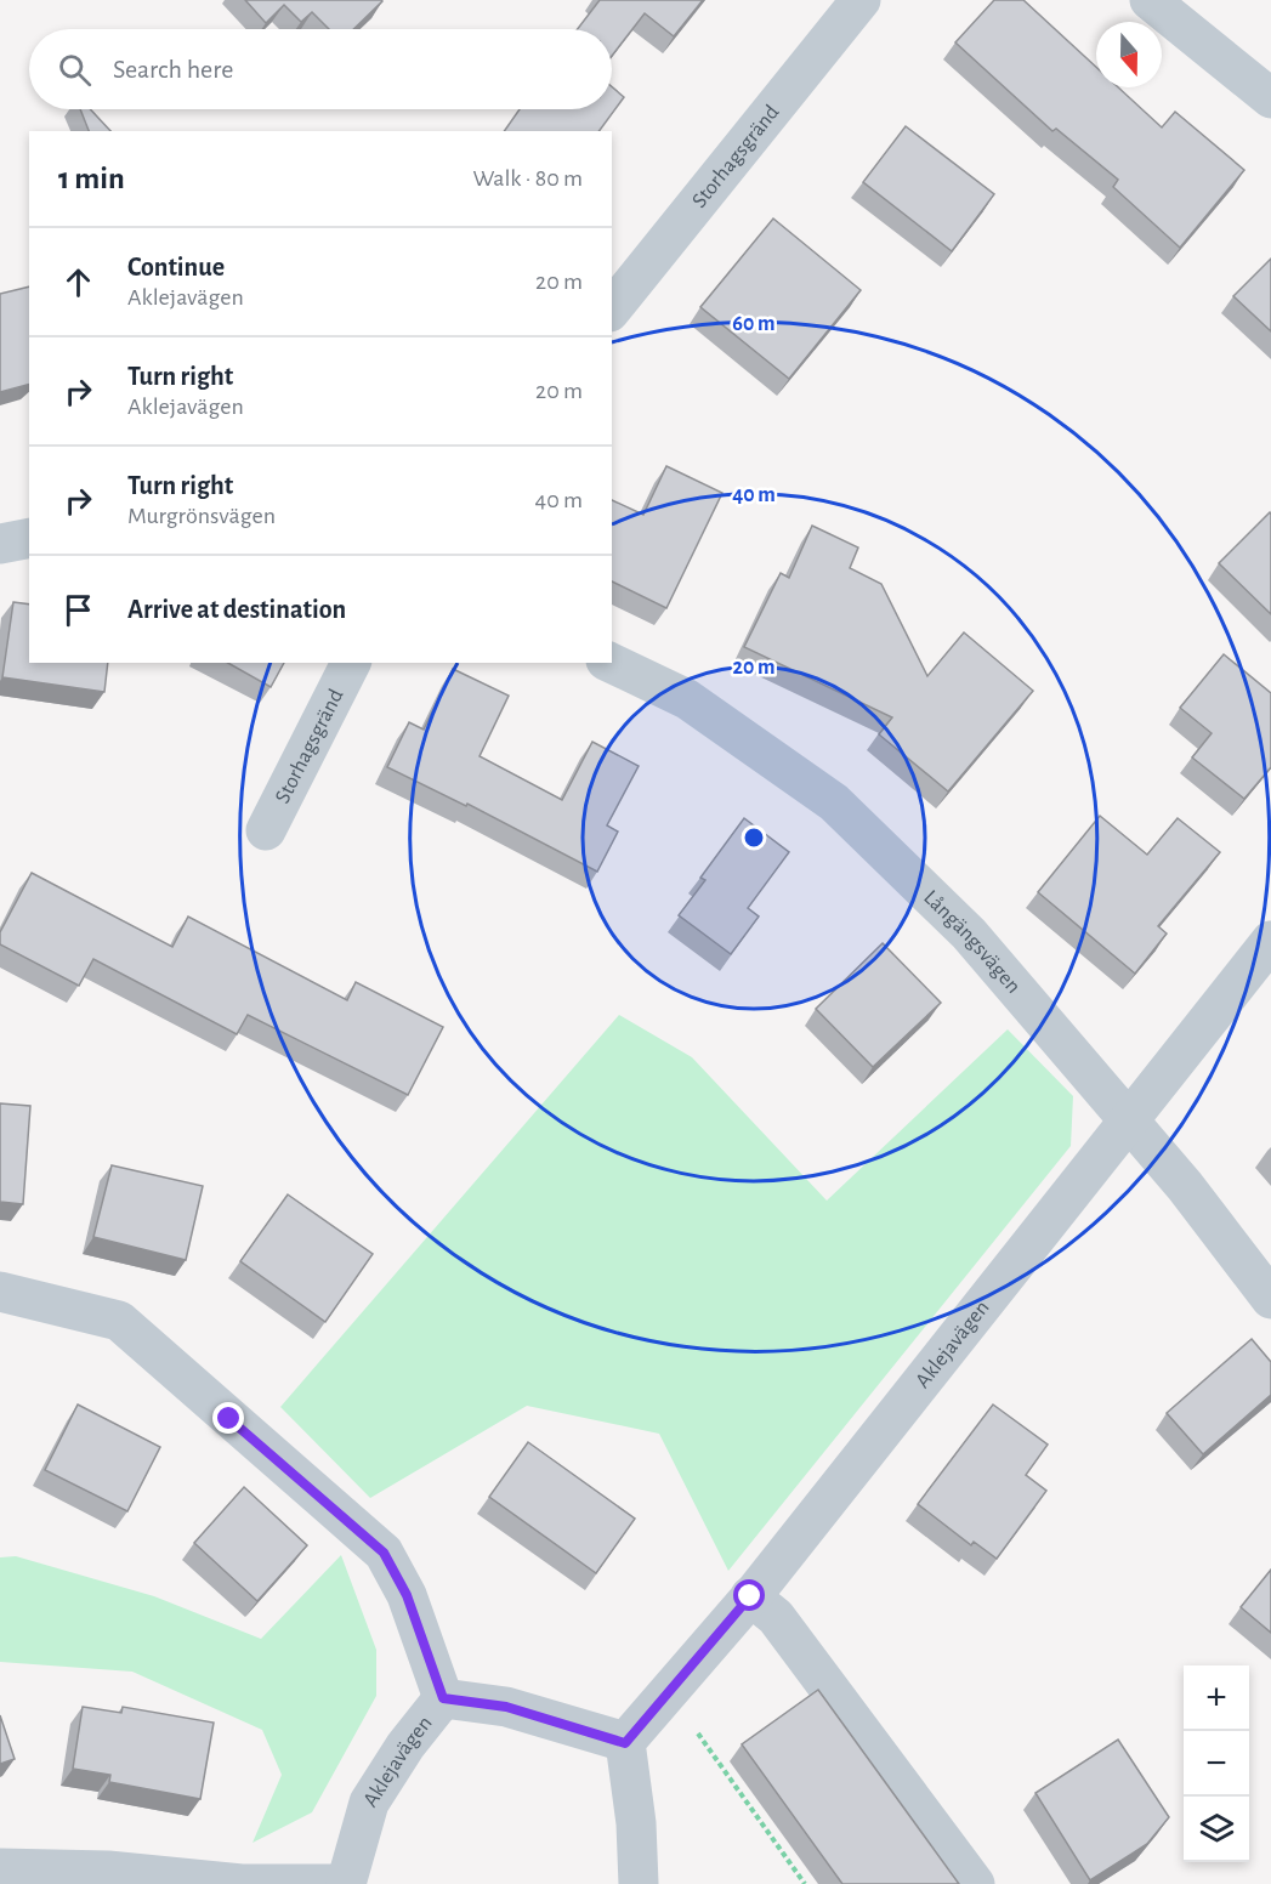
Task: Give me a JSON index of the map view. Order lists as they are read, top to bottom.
{
  "streets": {
    "street": ["Storhagsgränd", "Långängsvägen", "Aklejavägen"]
  },
  "crossings": [
    ["Långängsvägen", "Aklejavägen"]
  ],
  "north": "bottom",
  "page": {
    "search": "Search here",
    "heading": ["1 min", "Walk · 80 m"],
    "list": [
      ["Continue", "Aklejavägen", "20 m"],
      ["Turn right", "Aklejavägen", "20 m"],
      ["Turn right", "Murgrönsvägen", "40 m"],
      "Arrive at destination"
    ],
    "map_buttons": ["+", "−"]
  },
  "rings": ["60 m", "40 m", "20 m"]
}
